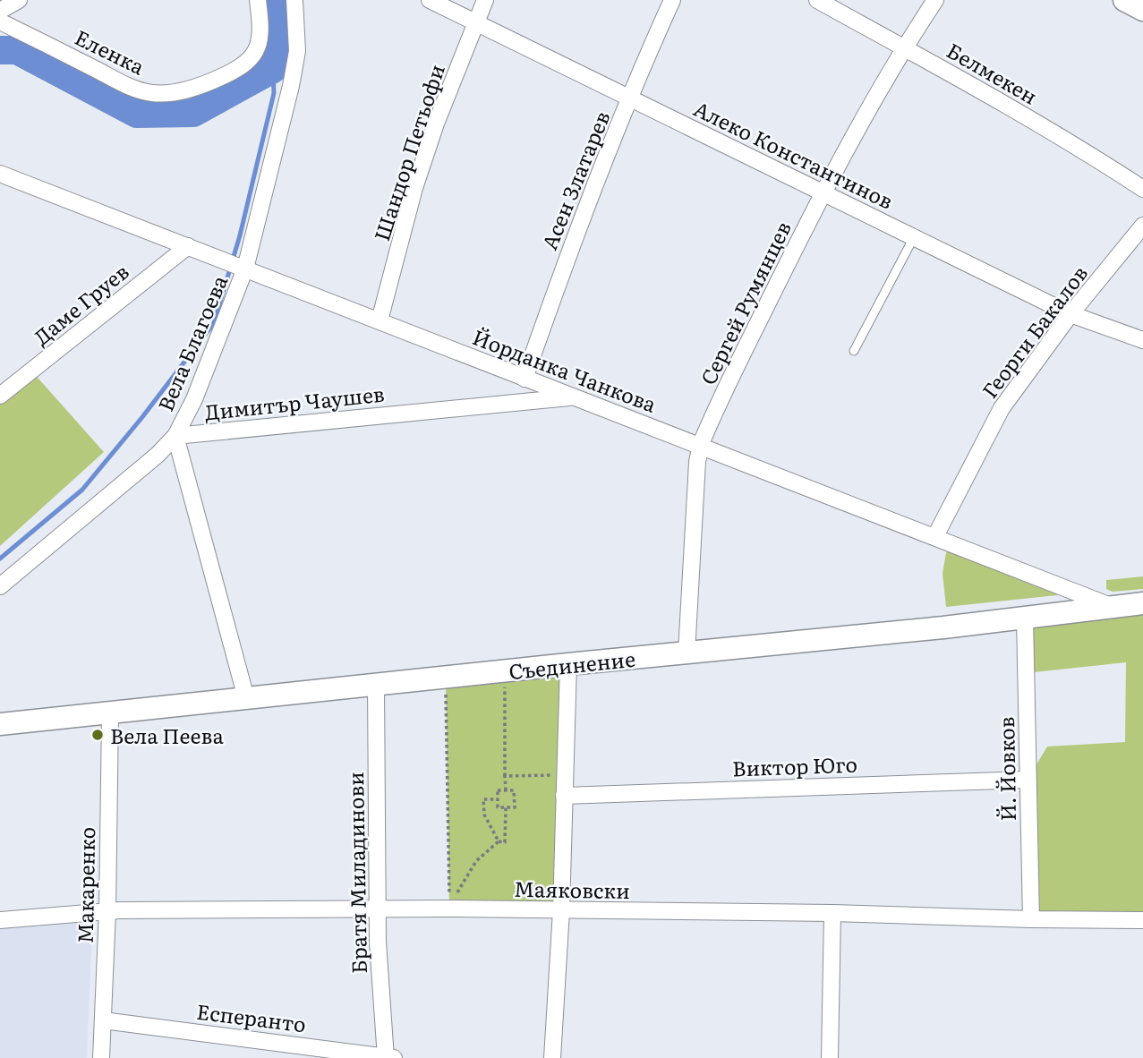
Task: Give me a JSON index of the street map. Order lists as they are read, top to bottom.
{
  "streets": {
    "street": [
      "Еленка",
      "Белмекен",
      "Шандор Петьофи",
      "Алеко Константинов",
      "Асен Златарев",
      "Сергей Румянцев",
      "Даме Груев",
      "Георги Бакалов",
      "Вела Благоева",
      "Йорданка Чанкова",
      "Димитър Чаушев",
      "Съединение",
      "Виктор Юго",
      "Й. Йовков",
      "Братя Миладинови",
      "Макаренко",
      "Маяковски",
      "Есперанто"
    ]
  },
  "crossings": [
    ["Белмекен", "Сергей Румянцев"],
    ["Шандор Петьофи", "Алеко Константинов"],
    ["Шандор Петьофи", "Йорданка Чанкова"],
    ["Алеко Константинов", "Асен Златарев"],
    ["Алеко Константинов", "Сергей Румянцев"],
    ["Алеко Константинов", "Георги Бакалов"],
    ["Асен Златарев", "Йорданка Чанкова"],
    ["Сергей Румянцев", "Йорданка Чанкова"],
    ["Сергей Румянцев", "Съединение"],
    ["Даме Груев", "Йорданка Чанкова"],
    ["Георги Бакалов", "Йорданка Чанкова"],
    ["Вела Благоева", "Йорданка Чанкова"],
    ["Вела Благоева", "Димитър Чаушев"],
    ["Вела Благоева", "Съединение"],
    ["Йорданка Чанкова", "Димитър Чаушев"],
    ["Йорданка Чанкова", "Съединение"],
    ["Съединение", "Й. Йовков"],
    ["Съединение", "Братя Миладинови"],
    ["Съединение", "Макаренко"],
    ["Виктор Юго", "Й. Йовков"],
    ["Й. Йовков", "Маяковски"],
    ["Братя Миладинови", "Маяковски"],
    ["Братя Миладинови", "Есперанто"],
    ["Макаренко", "Маяковски"],
    ["Макаренко", "Есперанто"]
  ],
  "places": ["Вела Пеева"]
}
